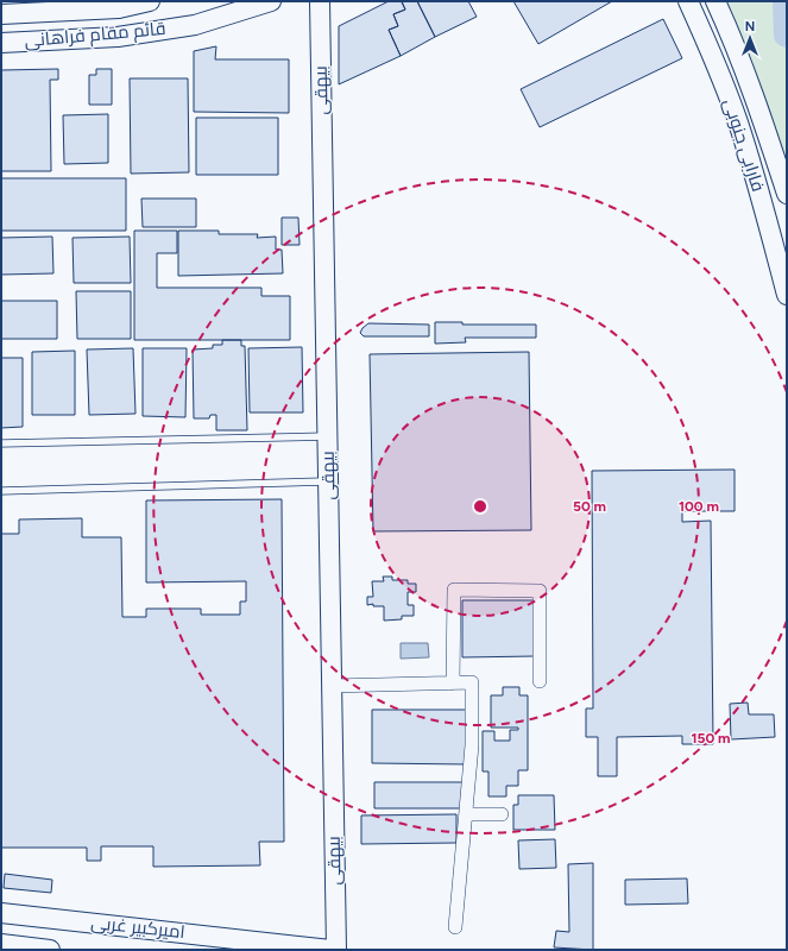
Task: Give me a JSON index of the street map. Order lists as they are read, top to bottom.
{
  "streets": {
    "street": [
      "قائم مقام فراهانی",
      "بیهقی",
      "فارابی جنوبی",
      "امیرکبیر غربی"
    ]
  },
  "north": "top",
  "rings": ["50 m", "100 m", "150 m"]
}
